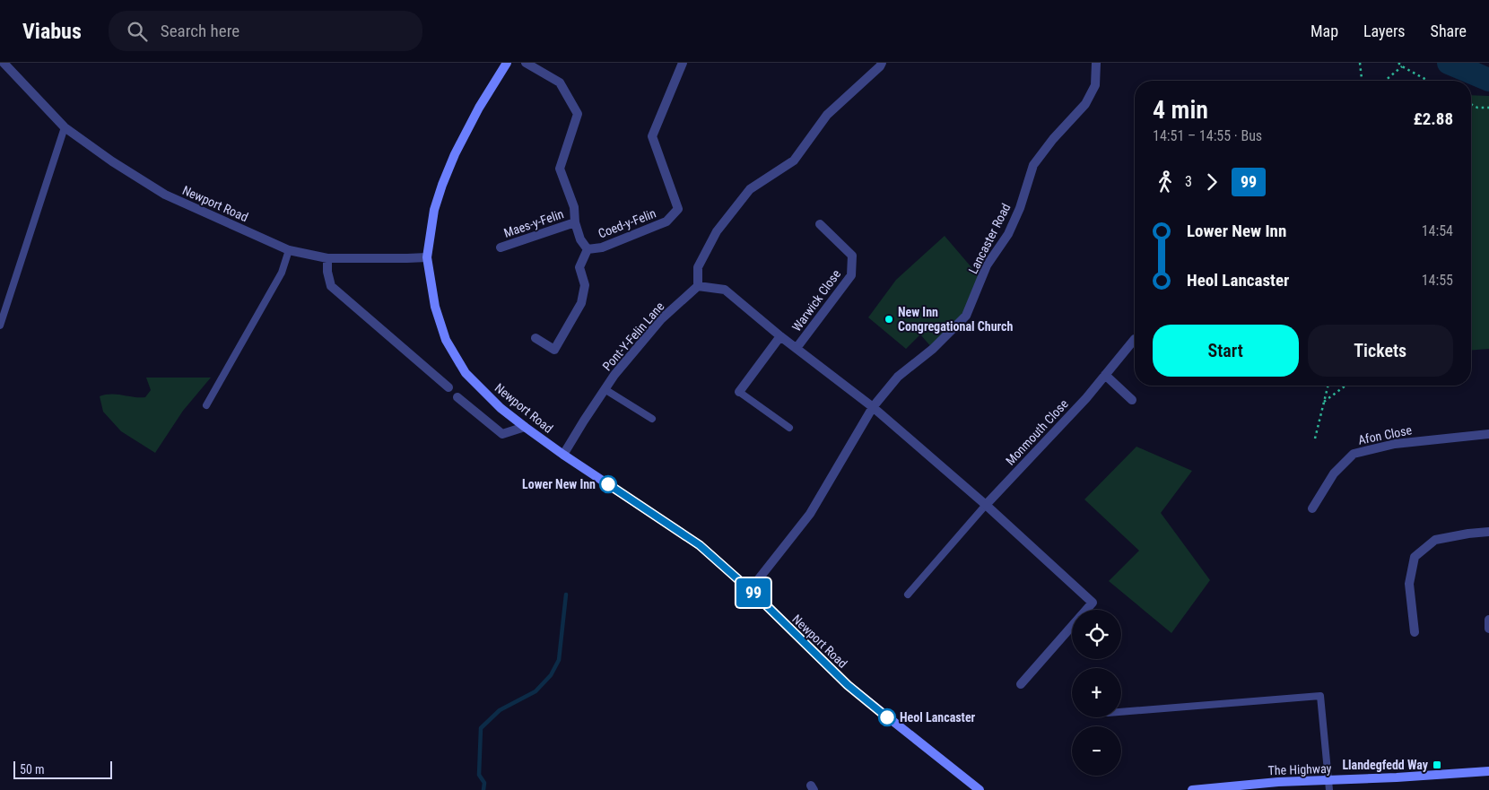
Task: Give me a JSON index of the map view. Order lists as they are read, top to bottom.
{
  "streets": {
    "street": [
      "Newport Road",
      "Maes-y-Felin",
      "Coed-y-Felin",
      "Lancaster Road",
      "Warwick Close",
      "Pont-Y-Felin Lane",
      "Monmouth Close",
      "Afon Close",
      "The Highway"
    ]
  },
  "crossings": [
    ["Newport Road", "Lancaster Road"],
    ["Newport Road", "Pont-Y-Felin Lane"],
    ["Maes-y-Felin", "Coed-y-Felin"]
  ],
  "places": {
    "other": ["New Inn Congregational Church", "Lower New Inn", "Heol Lancaster"],
    "transit": ["Llandegfedd Way"]
  },
  "lines": ["bus line 99"],
  "scale_bar": "50 m",
  "page": {
    "header": "Viabus",
    "search": "Search here",
    "nav": ["Map", "Layers", "Share"],
    "on_map": "99",
    "heading": ["4 min", "14:51 – 14:55 · Bus", "£2.88"],
    "legs": ["3", "99"],
    "list": [
      {
        "name": "Lower New Inn",
        "value": "14:54"
      },
      {
        "name": "Heol Lancaster",
        "value": "14:55"
      }
    ],
    "buttons": ["Start", "Tickets"],
    "map_buttons": ["+", "−"],
    "scale": "50 m"
  }
}
